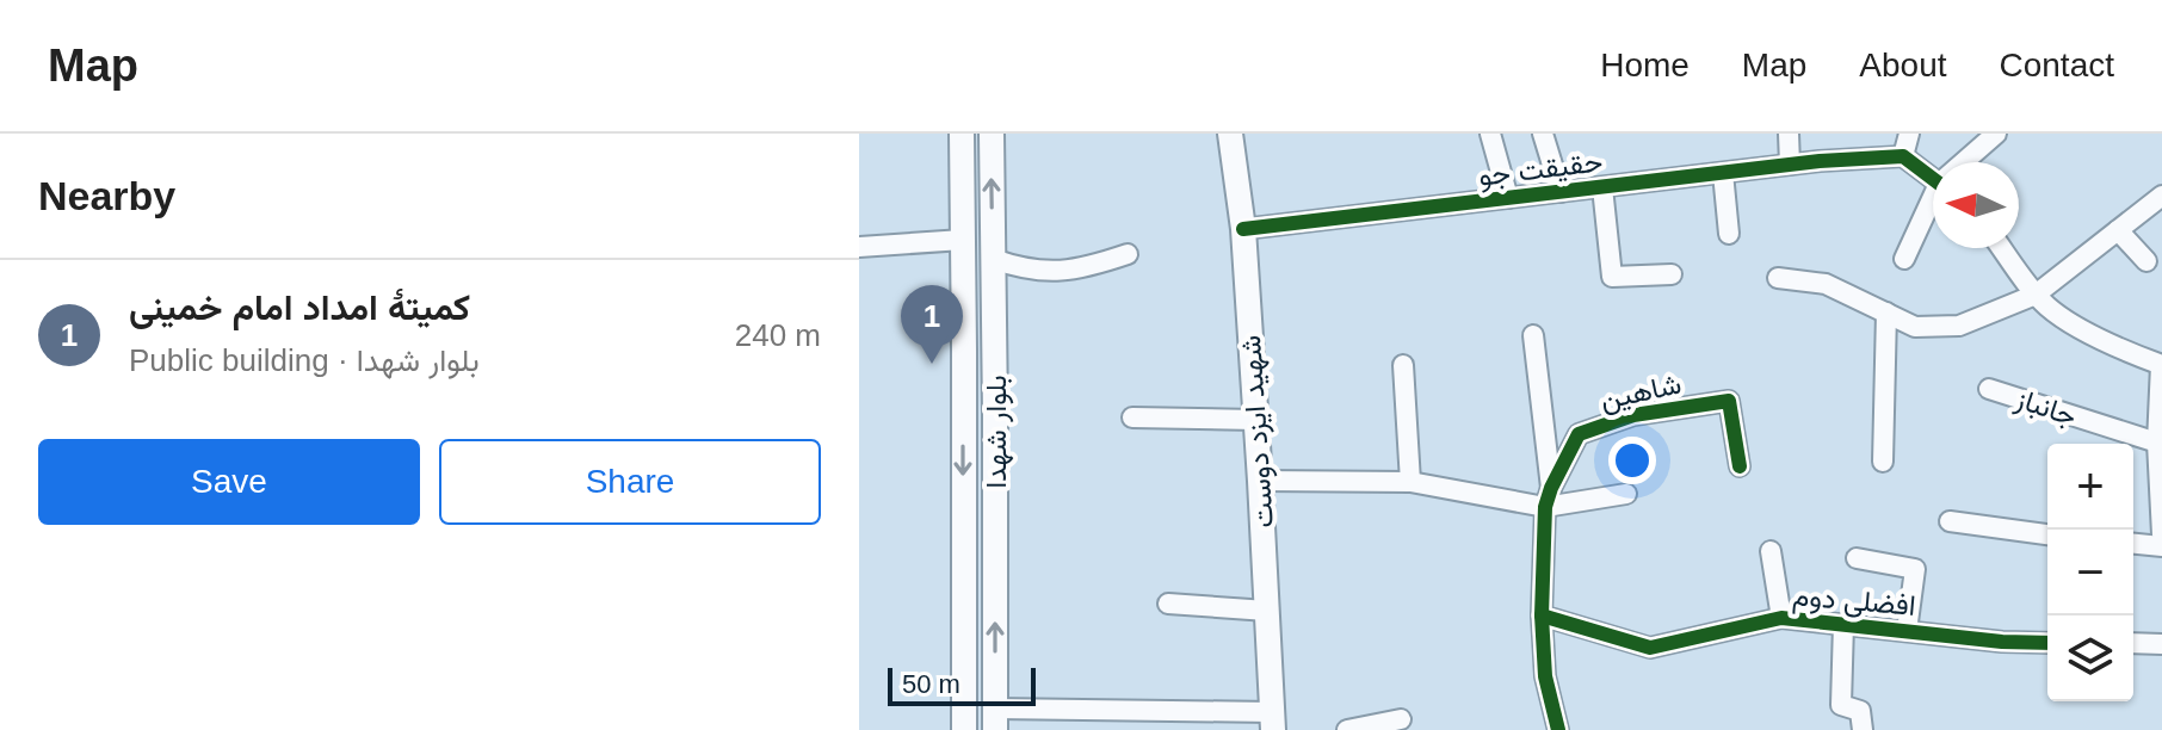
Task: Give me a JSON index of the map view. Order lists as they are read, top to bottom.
{
  "streets": {
    "main road": ["بلوار شهدا", "شهید ایزد دوست"],
    "street": [
      "حقیقت جو",
      "شاهین",
      "جانباز",
      "افضلی دوم"
    ]
  },
  "crossings": [
    ["حقیقت جو", "شهید ایزد دوست"]
  ],
  "scale_bar": "50 m",
  "north": "left",
  "page": {
    "header": "Map",
    "nav": [
      "Home",
      "Map",
      "About",
      "Contact"
    ],
    "heading": "Nearby",
    "list": [
      {
        "mark": "1",
        "name": "کمیتهٔ امداد امام خمینی",
        "note": "Public building · بلوار شهدا",
        "value": "240 m"
      }
    ],
    "pins": "1",
    "buttons": ["Save", "Share"],
    "map_buttons": ["+", "−"],
    "scale": "50 m"
  }
}
